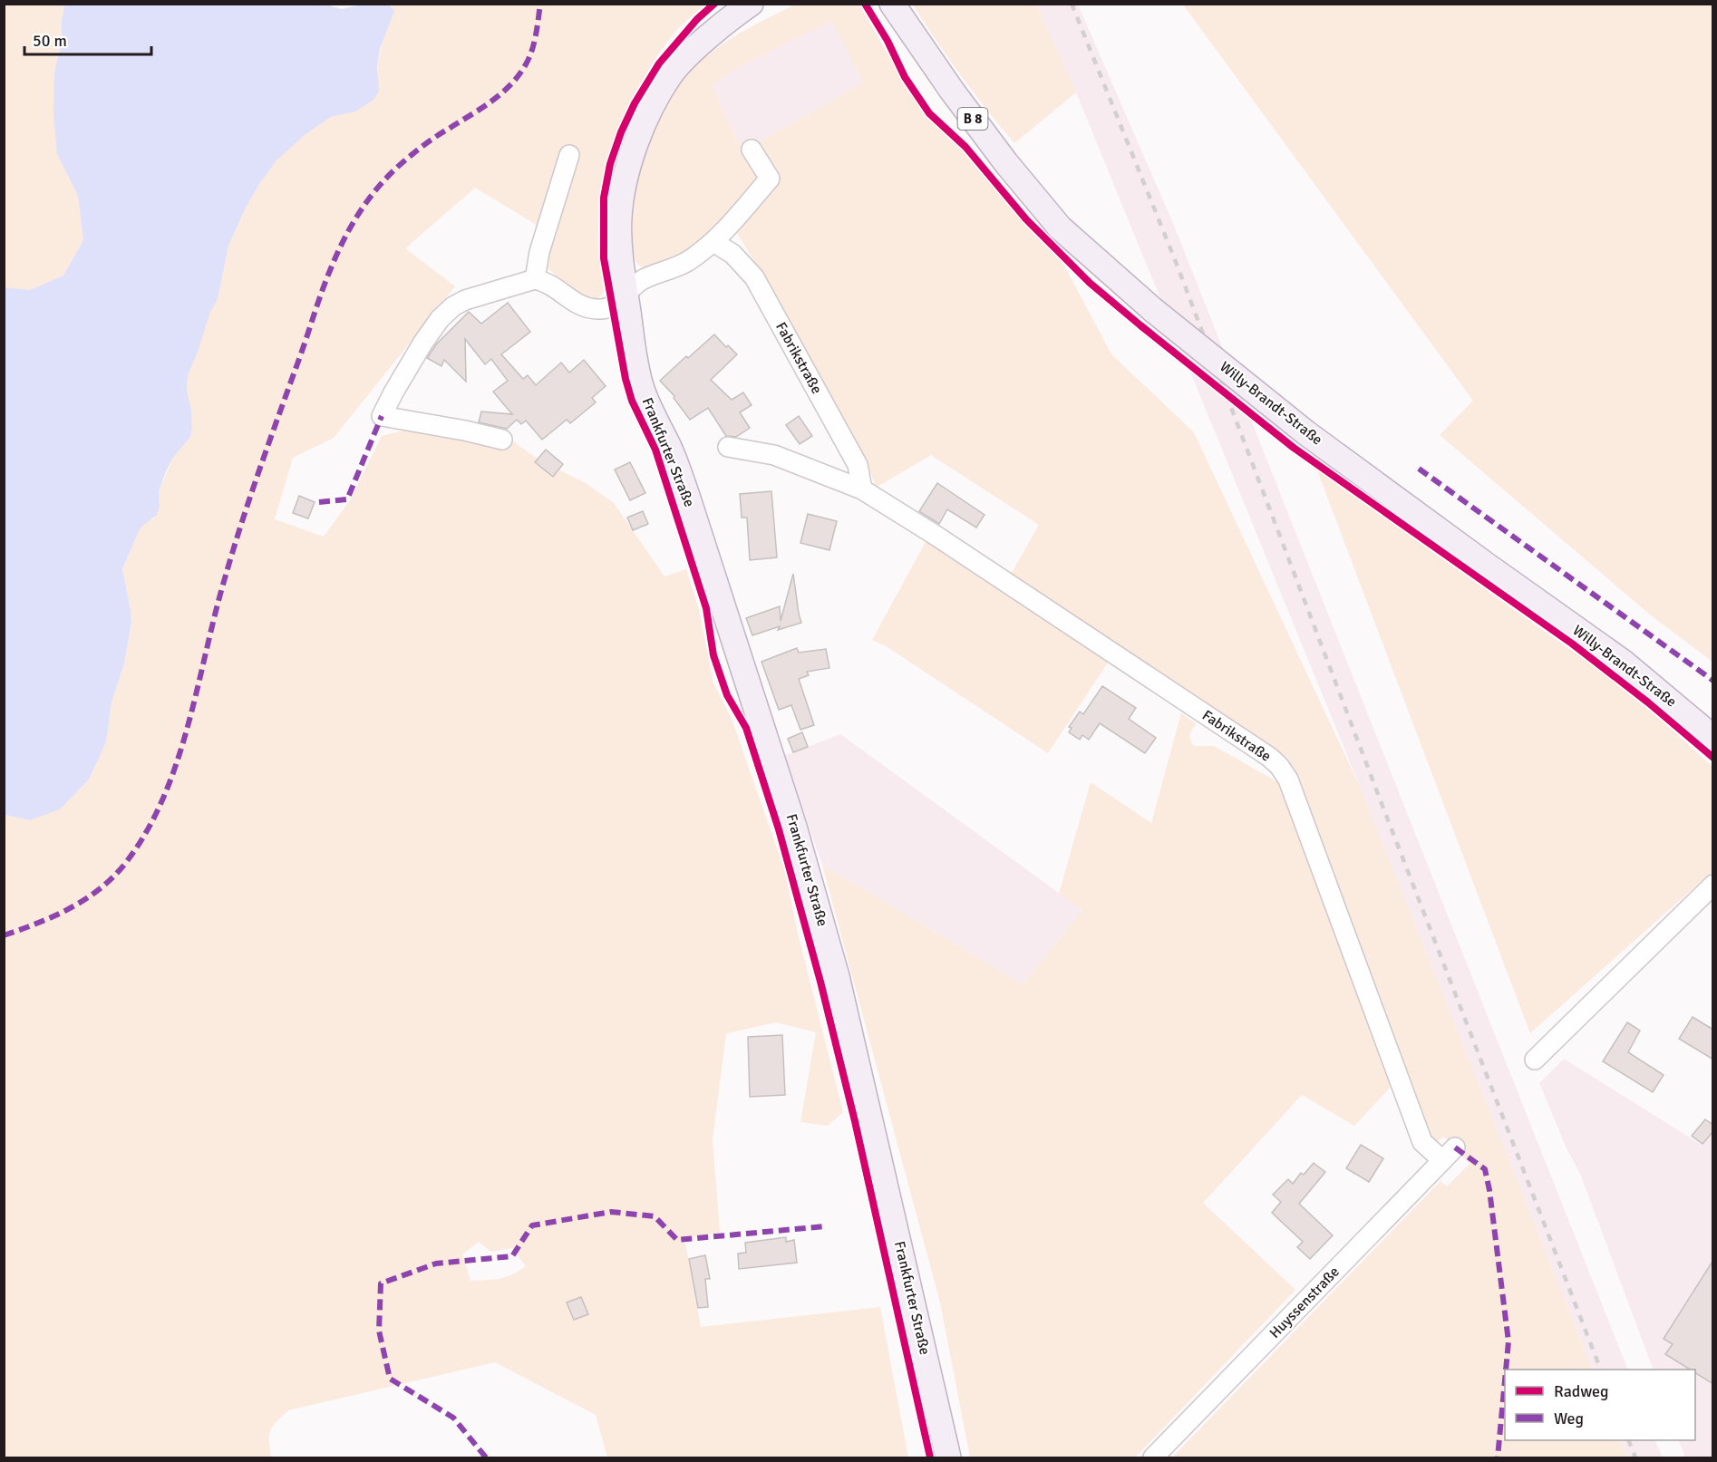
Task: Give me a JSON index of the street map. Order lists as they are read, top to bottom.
{
  "streets": {
    "main road": ["B 8", "Willy-Brandt-Straße", "Frankfurter Straße"],
    "street": ["Fabrikstraße", "Huyssenstraße"]
  },
  "crossings": [
    ["Fabrikstraße", "Huyssenstraße"]
  ],
  "legend": ["Radweg", "Weg"],
  "scale_bar": "50 m"
}
